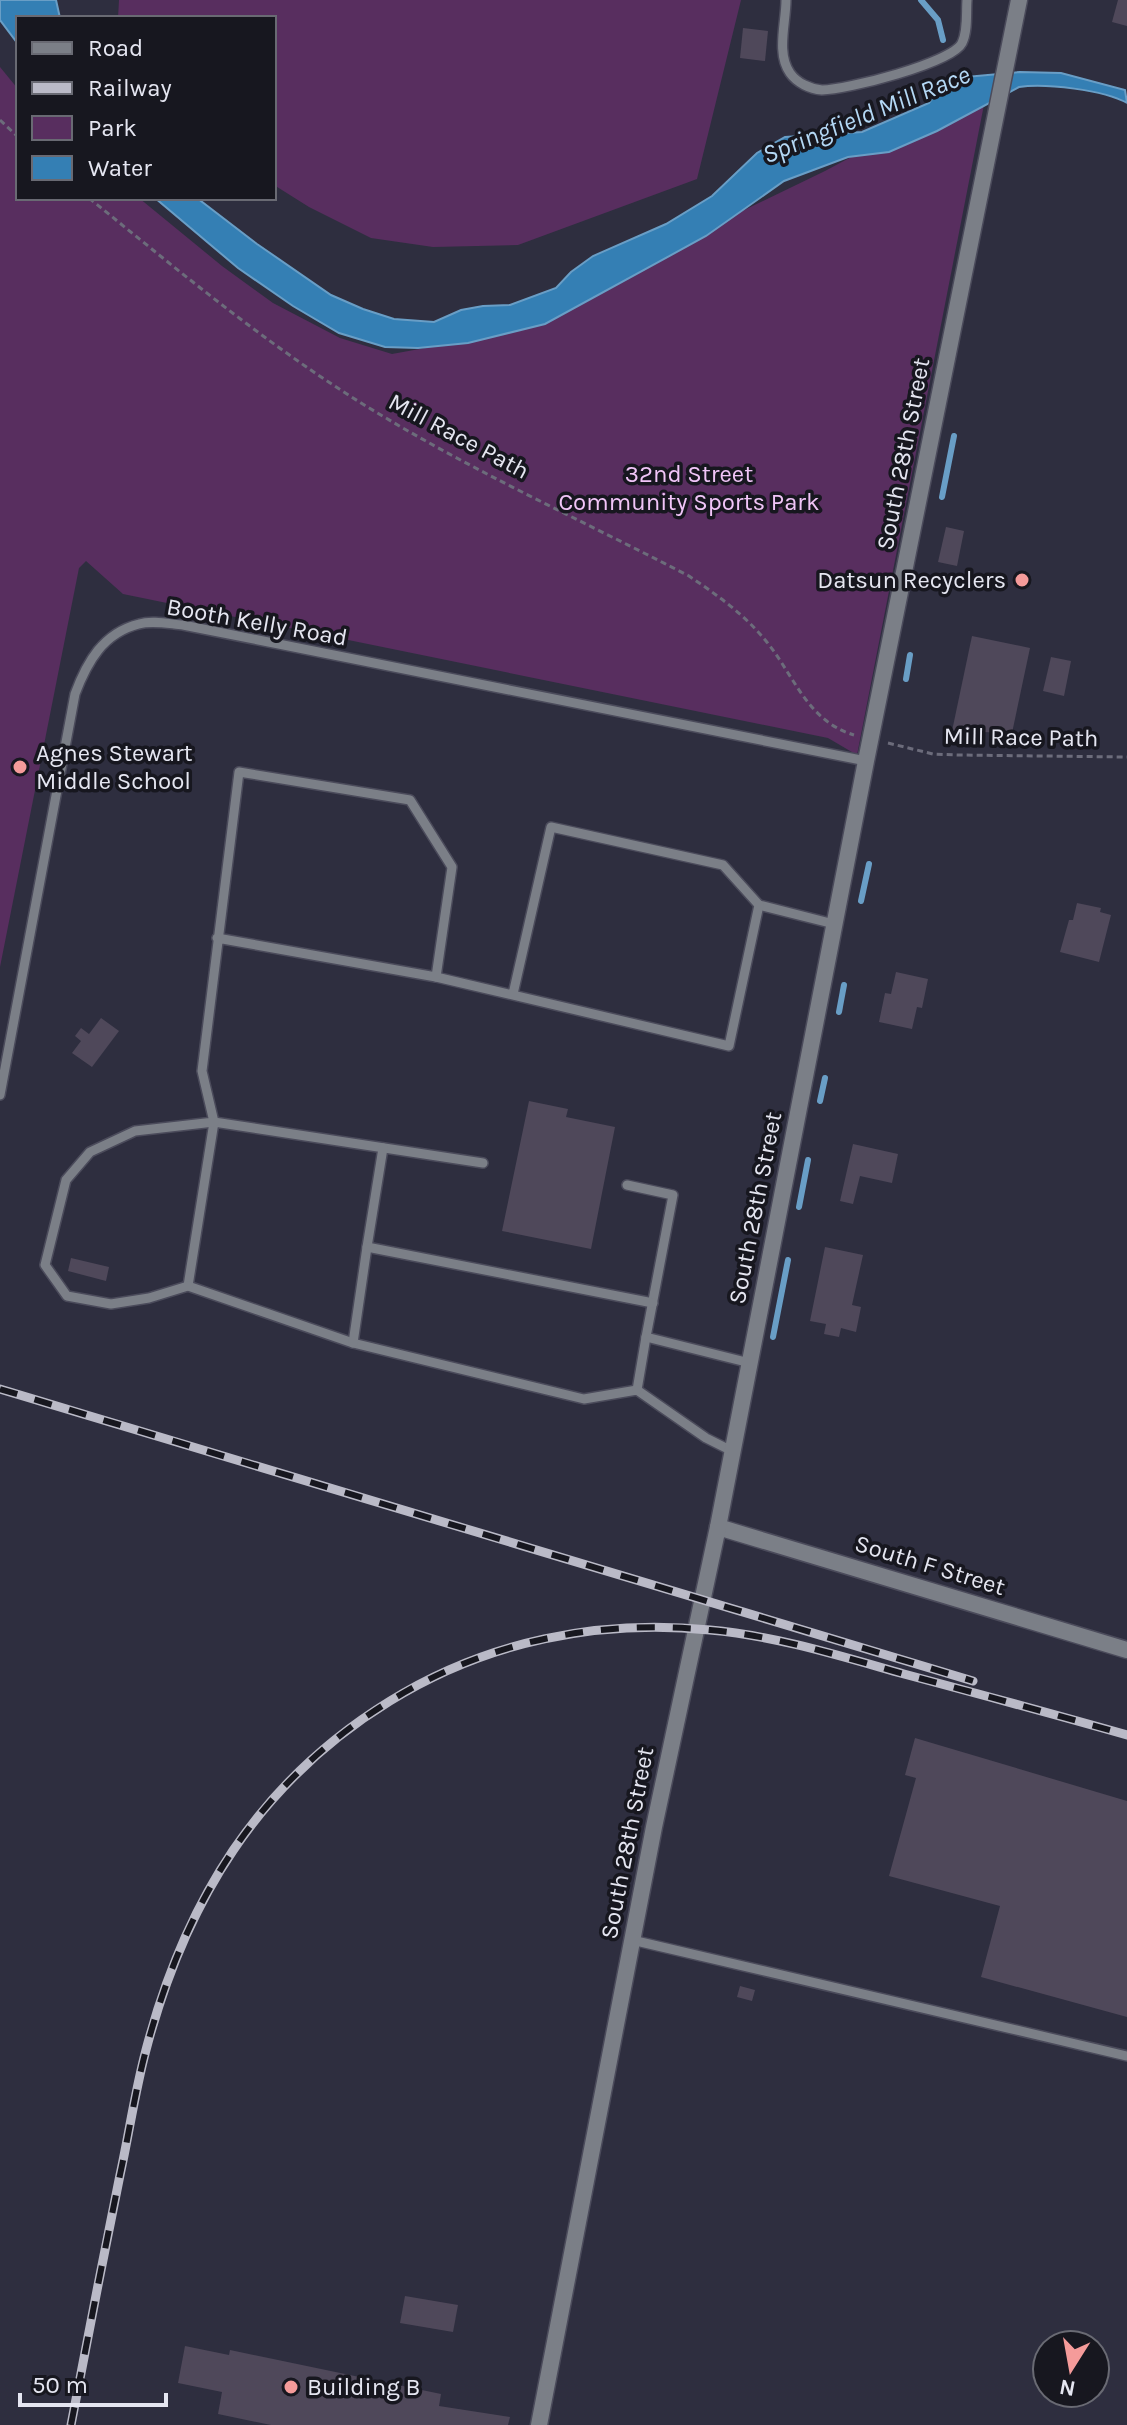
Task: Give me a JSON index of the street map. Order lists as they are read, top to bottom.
{
  "streets": {
    "street": ["South 28th Street", "South F Street"],
    "lane": ["Booth Kelly Road"],
    "path": ["Mill Race Path"]
  },
  "crossings": [
    ["Mill Race Path", "South 28th Street"],
    ["South 28th Street", "Booth Kelly Road"],
    ["South 28th Street", "South F Street"]
  ],
  "water": ["Springfield Mill Race"],
  "parks": ["32nd Street Community Sports Park"],
  "places": ["Datsun Recyclers", "Agnes Stewart Middle School", "Building B"],
  "legend": [
    "Road",
    "Railway",
    "Park",
    "Water"
  ],
  "scale_bar": "50 m",
  "north": "bottom"
}
